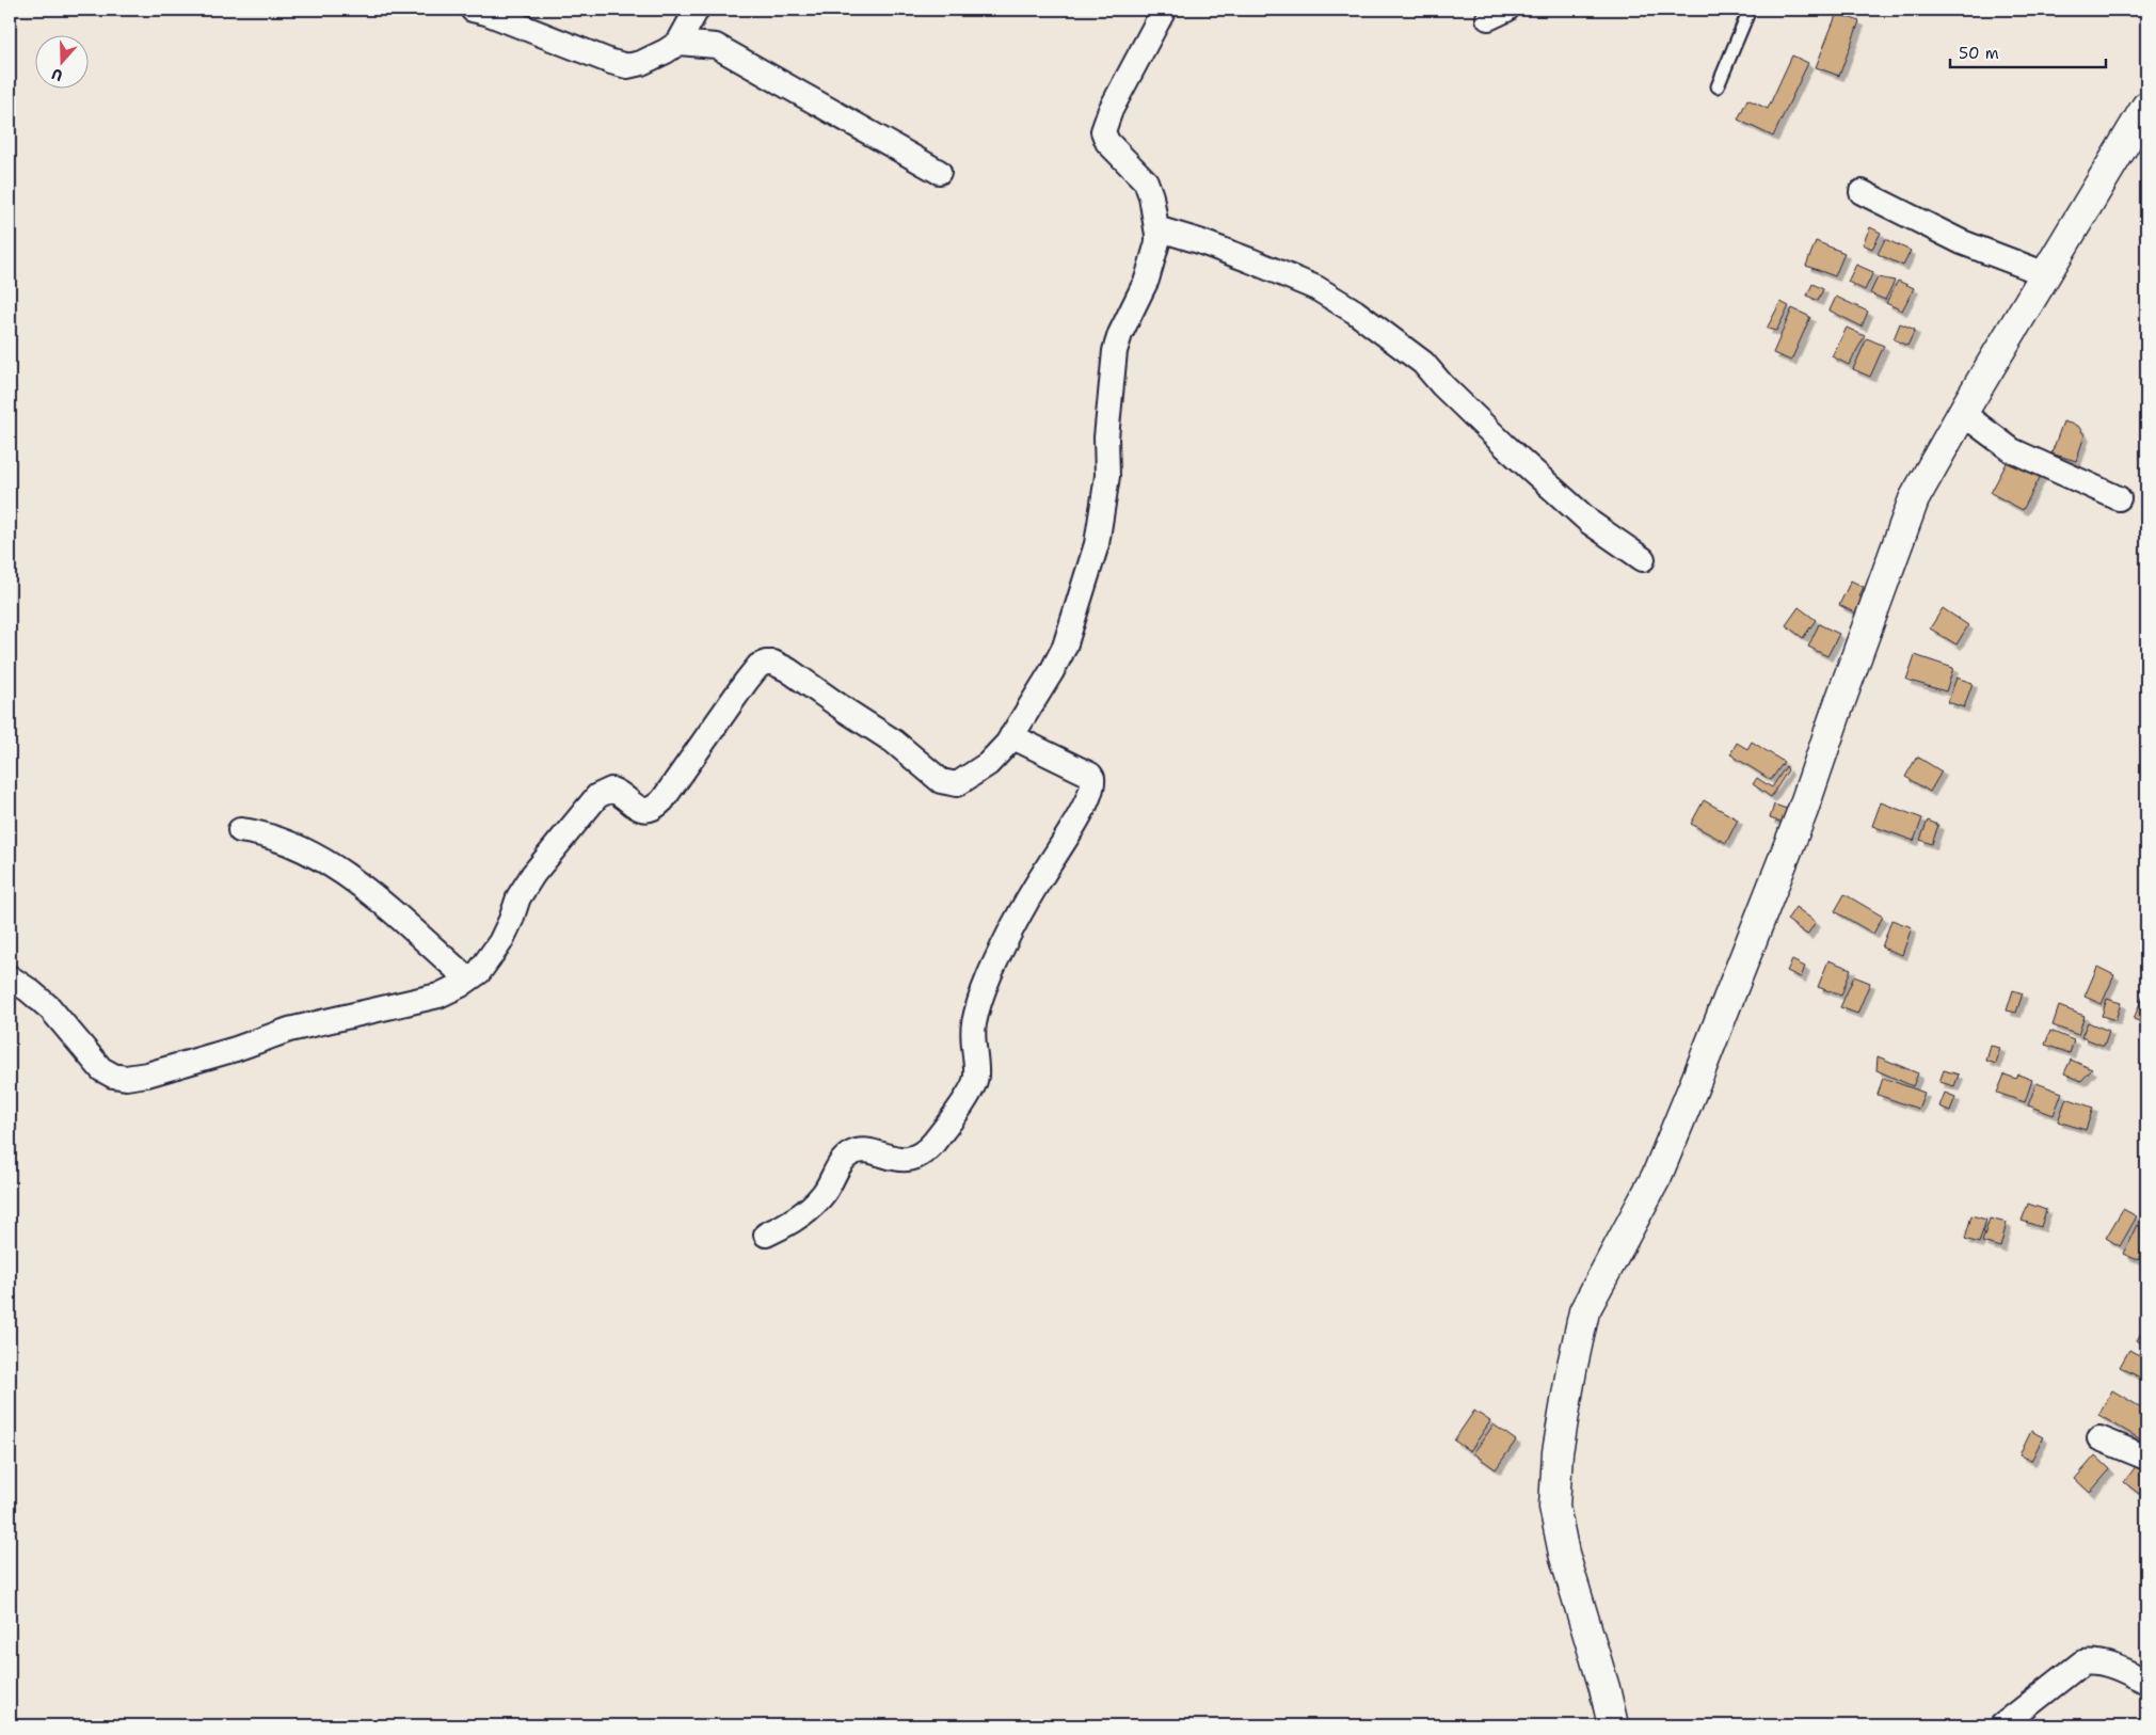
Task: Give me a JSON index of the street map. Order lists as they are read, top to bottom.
{
  "scale_bar": "50 m",
  "north": "bottom"
}
